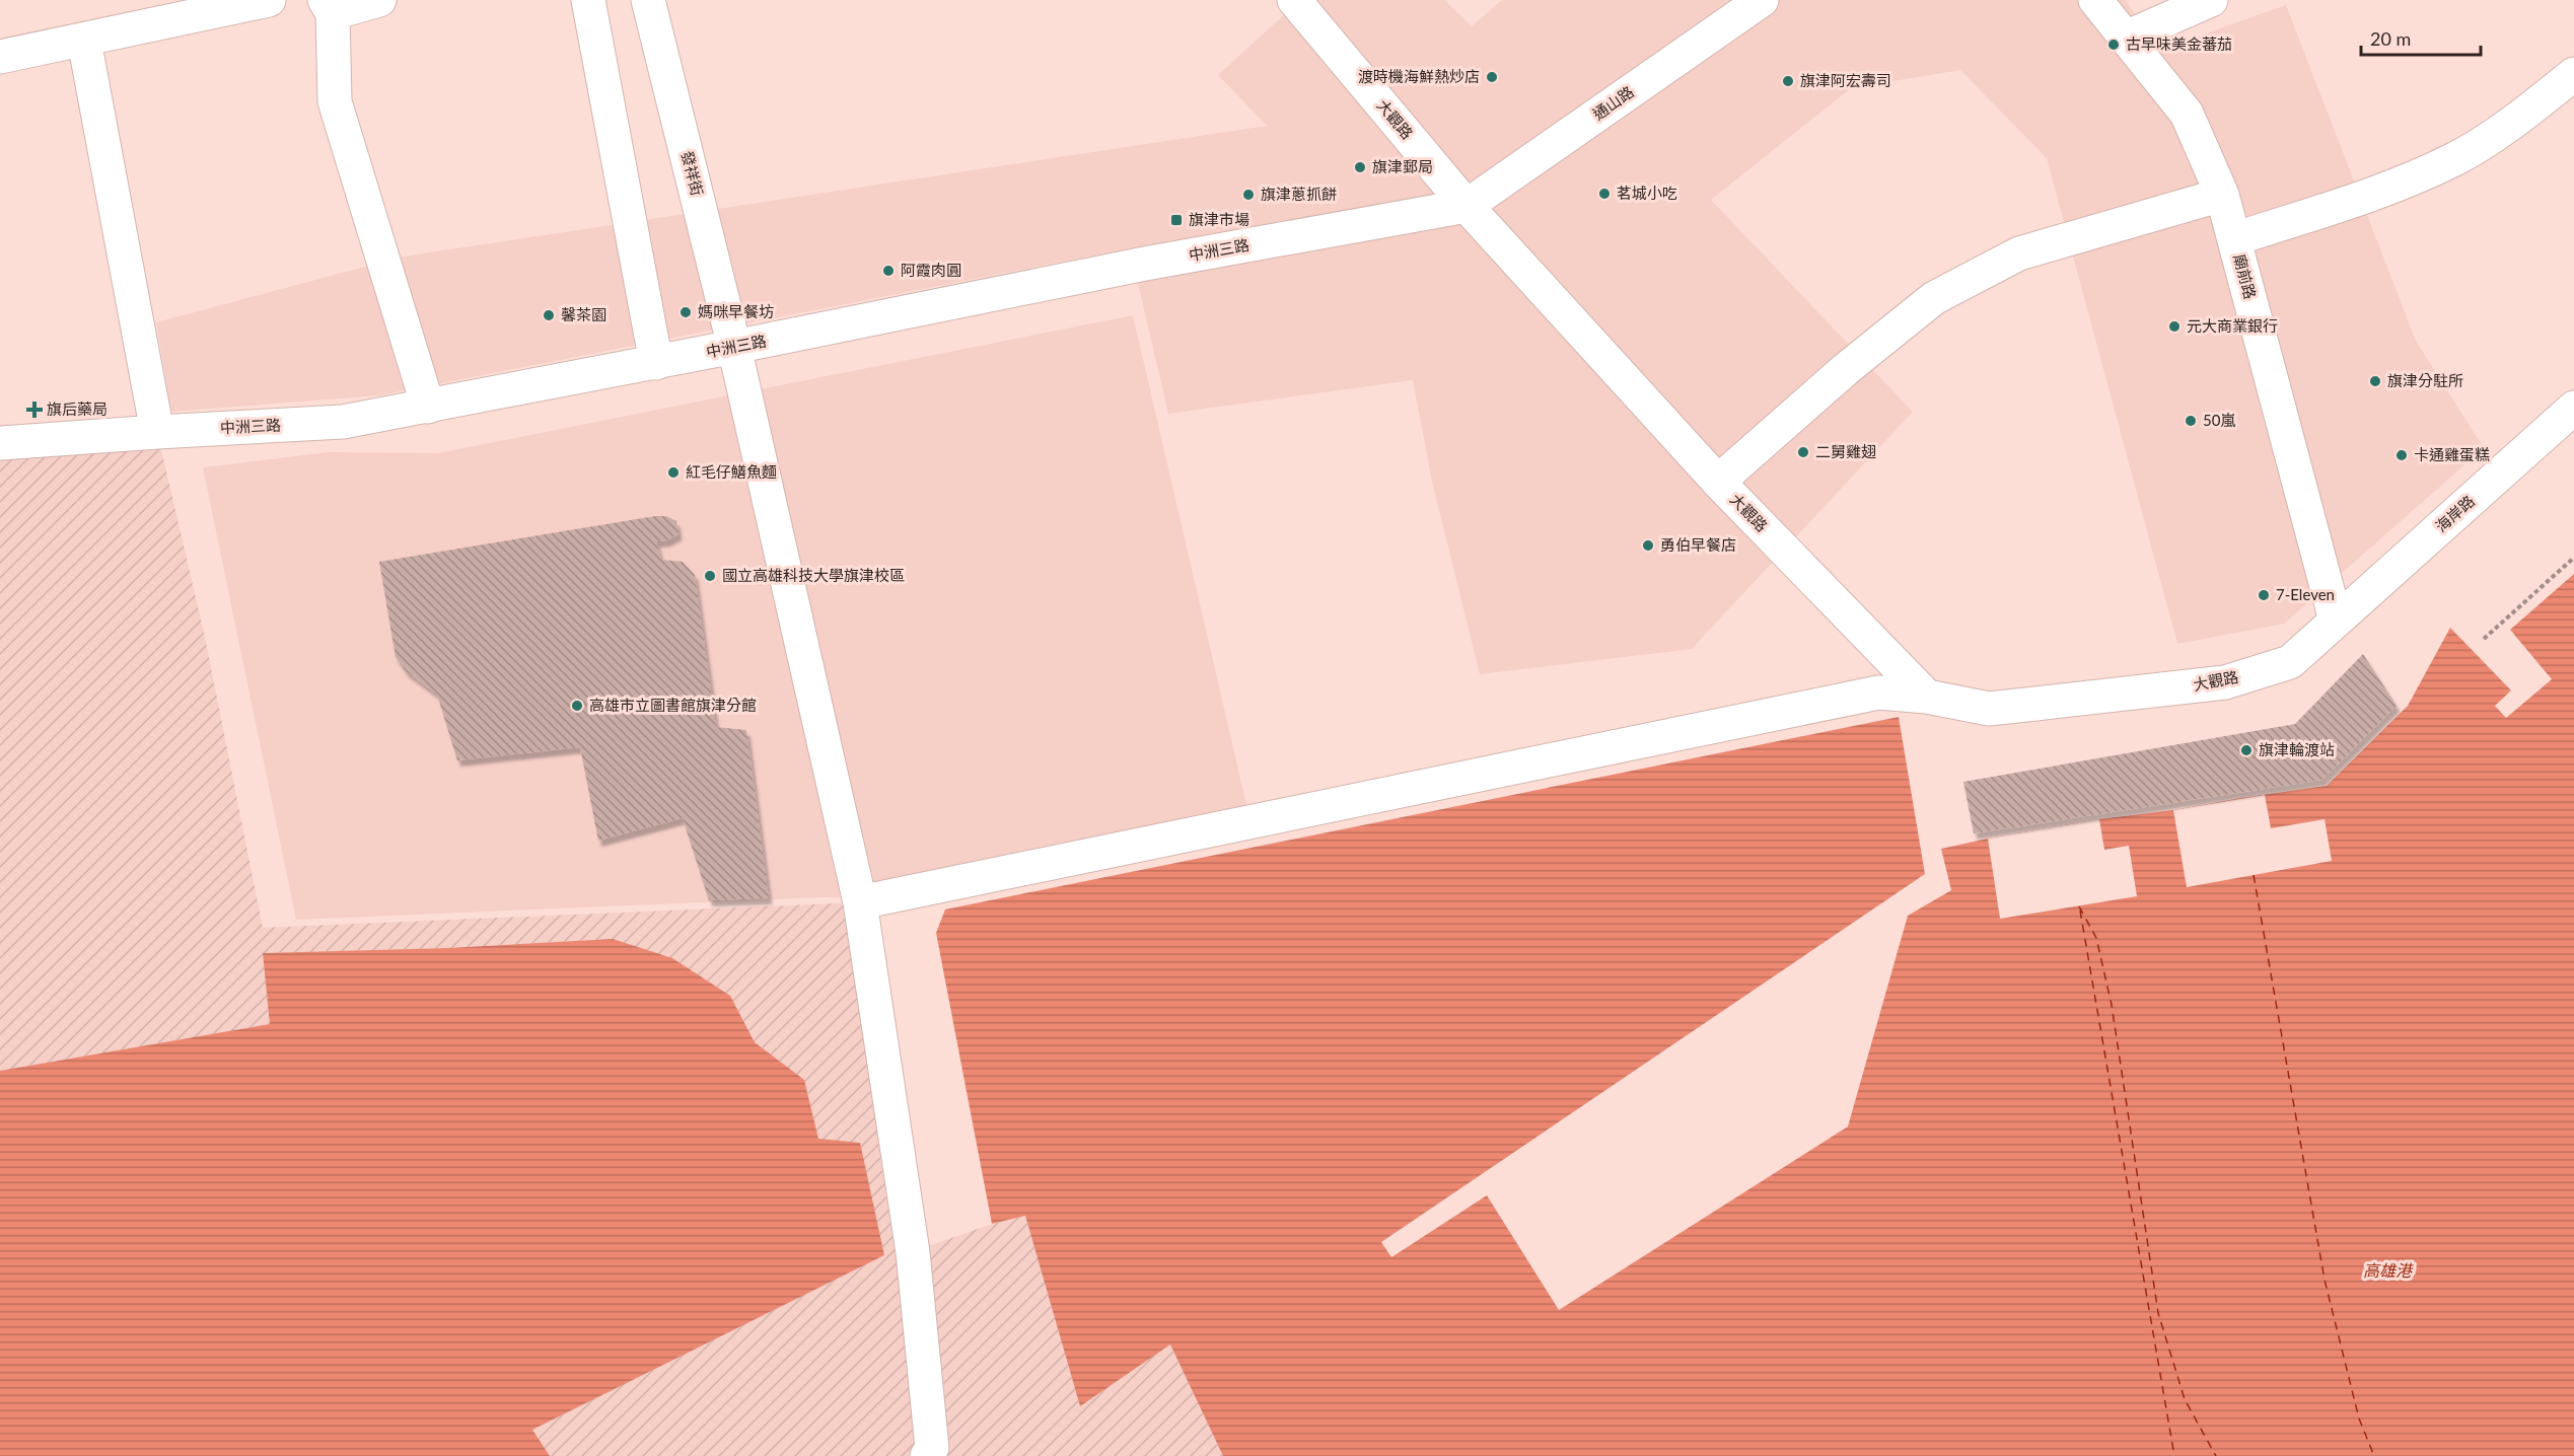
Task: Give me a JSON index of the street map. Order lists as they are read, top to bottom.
{
  "streets": {
    "street": [
      "通山路",
      "大觀路",
      "發祥街",
      "中洲三路",
      "廟前路",
      "海岸路"
    ]
  },
  "crossings": [
    ["通山路", "大觀路"],
    ["通山路", "中洲三路"],
    ["大觀路", "中洲三路"],
    ["大觀路", "廟前路"],
    ["大觀路", "海岸路"],
    ["發祥街", "中洲三路"],
    ["廟前路", "海岸路"]
  ],
  "water": ["高雄港"],
  "places": {
    "other": [
      "古早味美金蕃茄",
      "渡時機海鮮熱炒店",
      "旗津阿宏壽司",
      "旗津郵局",
      "茗城小吃",
      "旗津蔥抓餅",
      "阿霞肉圓",
      "媽咪早餐坊",
      "馨茶園",
      "元大商業銀行",
      "旗津分駐所",
      "50嵐",
      "二舅雞翅",
      "卡通雞蛋糕",
      "紅毛仔鱔魚麵",
      "勇伯早餐店",
      "國立高雄科技大學旗津校區",
      "7-Eleven",
      "高雄市立圖書館旗津分館",
      "旗津輪渡站"
    ],
    "transit": ["旗津市場"],
    "health": ["旗后藥局"]
  },
  "scale_bar": "20 m"
}
